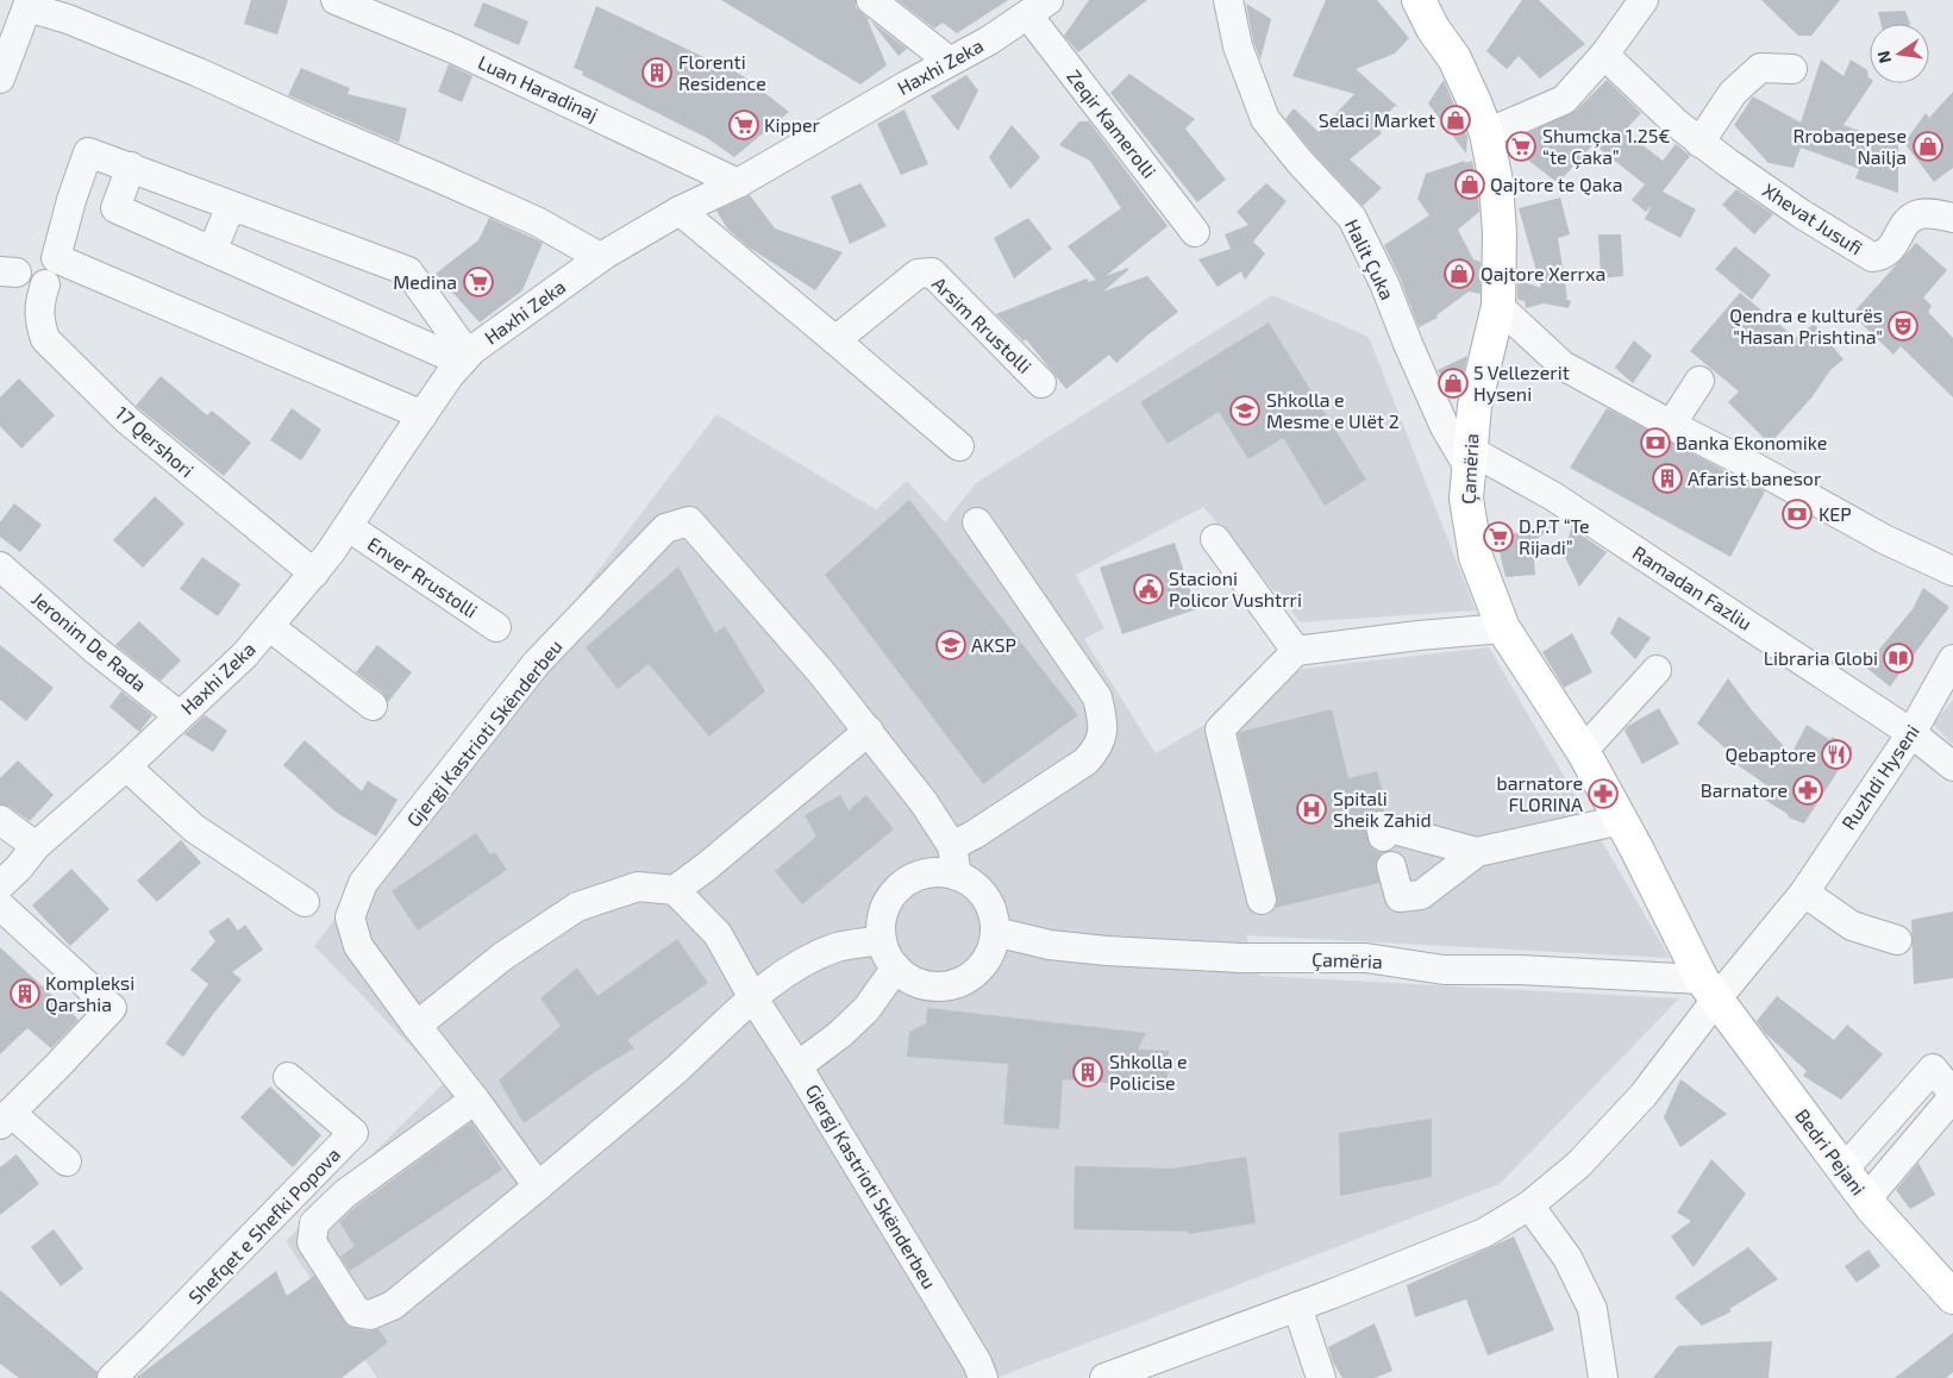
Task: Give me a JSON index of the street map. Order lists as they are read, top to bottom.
{
  "streets": {
    "main road": ["Çamëria", "Bedri Pejani"],
    "street": [
      "Haxhi Zeka",
      "Luan Haradinaj",
      "Zeqir Kamerolli",
      "Xhevat Jusufi",
      "Halit Çuka",
      "Arsim Rrustolli",
      "17 Qershori",
      "Enver Rrustolli",
      "Ramadan Fazliu",
      "Jeronim De Rada",
      "Gjergj Kastrioti Skënderbeu",
      "Ruzhdi Hyseni",
      "Shefqet e Shefki Popova"
    ]
  },
  "crossings": [
    ["Haxhi Zeka", "Luan Haradinaj"],
    ["Haxhi Zeka", "Zeqir Kamerolli"],
    ["Haxhi Zeka", "17 Qershori"],
    ["Haxhi Zeka", "Enver Rrustolli"],
    ["Haxhi Zeka", "Jeronim De Rada"],
    ["Halit Çuka", "Çamëria"],
    ["Halit Çuka", "Ramadan Fazliu"],
    ["Çamëria", "Ramadan Fazliu"],
    ["Çamëria", "Ruzhdi Hyseni"],
    ["Çamëria", "Bedri Pejani"],
    ["Ramadan Fazliu", "Ruzhdi Hyseni"],
    ["Ruzhdi Hyseni", "Bedri Pejani"]
  ],
  "places": {
    "building": [
      "Florenti Residence",
      "Afarist banesor",
      "Kompleksi Qarshia",
      "Shkolla e Policise"
    ],
    "shop": [
      "Selaci Market",
      "Rrobaqepese Nailja",
      "Qajtore te Qaka",
      "Qajtore Xerrxa",
      "5 Vellezerit Hyseni"
    ],
    "supermarket": [
      "Kipper",
      "Shumçka 1.25€ “te Çaka”",
      "Medina",
      "D.P.T “Te Rijadi”"
    ],
    "theatre": ["Qendra e kulturës \"Hasan Prishtina\""],
    "school or university": ["Shkolla e Mesme e Ulët 2", "AKSP"],
    "bank": ["Banka Ekonomike", "KEP"],
    "public building": ["Stacioni Policor Vushtrri"],
    "library": ["Libraria Globi"],
    "restaurant": ["Qebaptore"],
    "pharmacy": ["Barnatore", "barnatore FLORINA"],
    "hospital": ["Spitali Sheik Zahid"]
  },
  "north": "left"
}
